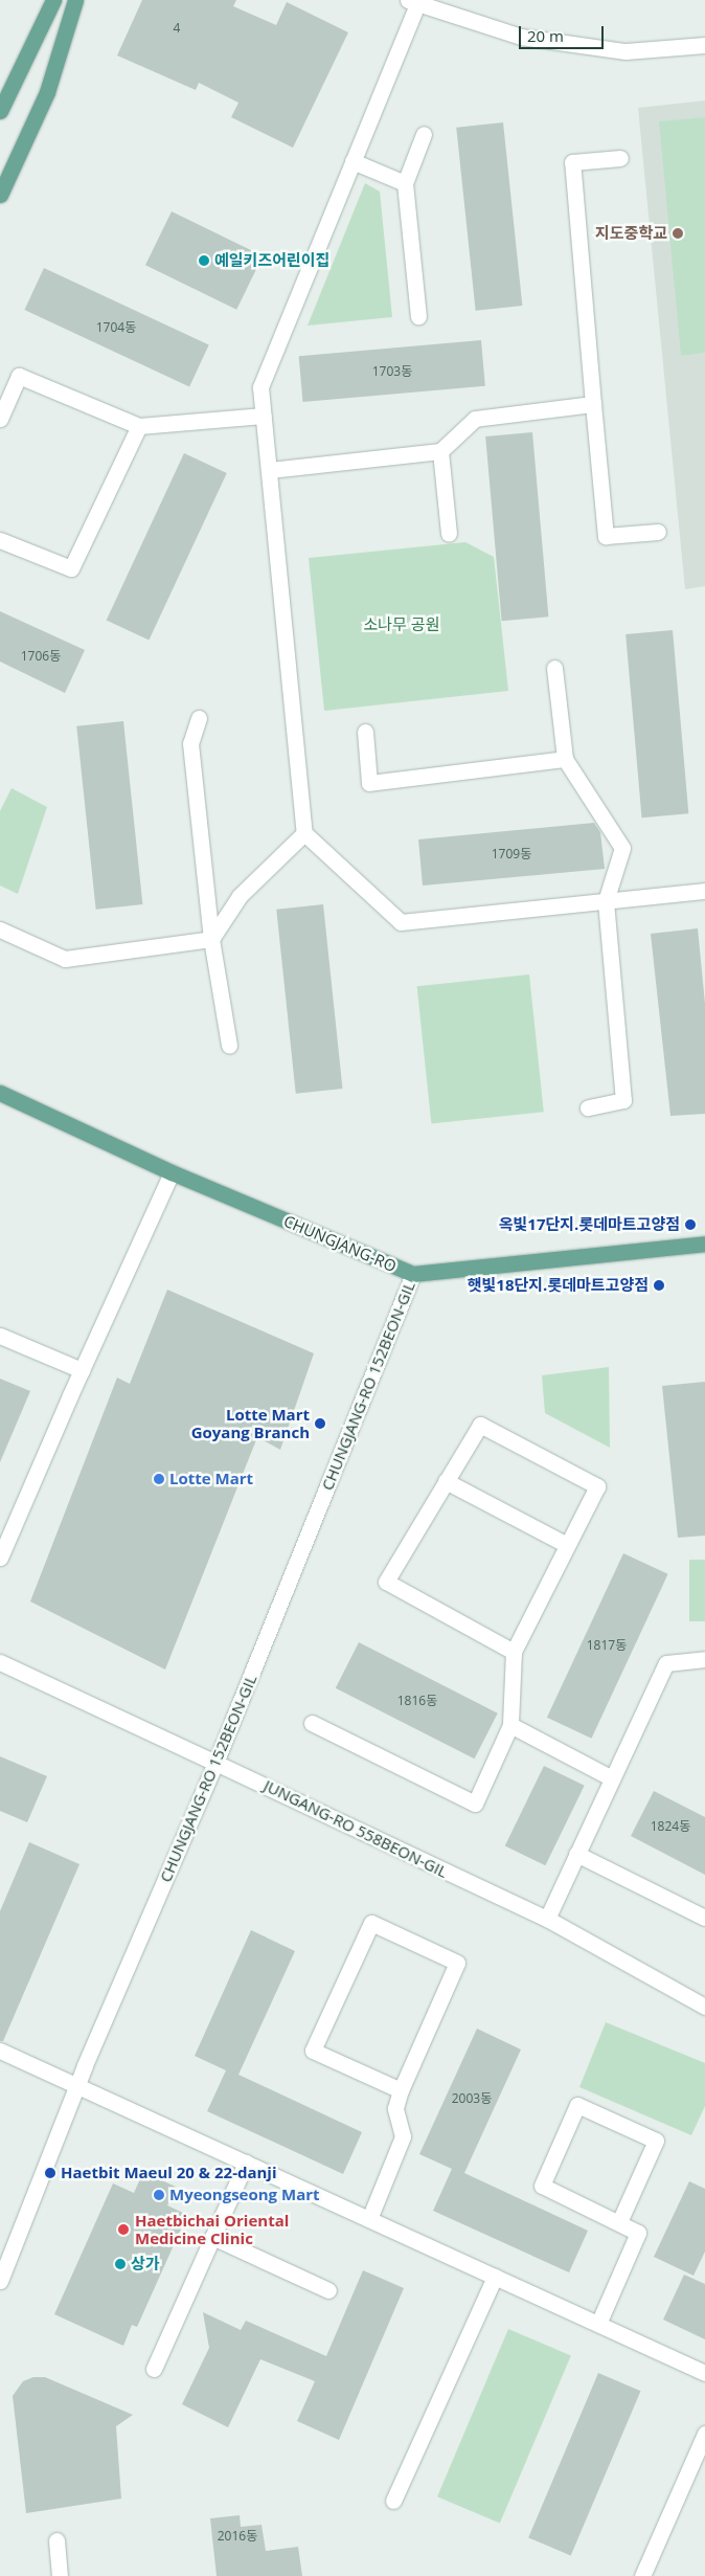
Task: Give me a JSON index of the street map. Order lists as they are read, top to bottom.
{
  "streets": {
    "main road": ["CHUNGJANG-RO"],
    "street": ["CHUNGJANG-RO 152BEON-GIL", "JUNGANG-RO 558BEON-GIL"]
  },
  "crossings": [
    ["CHUNGJANG-RO", "CHUNGJANG-RO 152BEON-GIL"],
    ["CHUNGJANG-RO 152BEON-GIL", "JUNGANG-RO 558BEON-GIL"]
  ],
  "parks": ["소나무 공원"],
  "places": [
    "지도중학교",
    "예일키즈어린이집",
    "옥빛17단지.롯데마트고양점",
    "햇빛18단지.롯데마트고양점",
    "Lotte Mart Goyang Branch",
    "Lotte Mart",
    "Haetbit Maeul 20 & 22-danji",
    "Myeongseong Mart",
    "Haetbichai Oriental Medicine Clinic",
    "상가"
  ],
  "house_numbers": [
    "4",
    "1704동",
    "1703동",
    "1706동",
    "1709동",
    "1817동",
    "1816동",
    "1824동",
    "2003동",
    "2016동"
  ],
  "scale_bar": "20 m"
}
